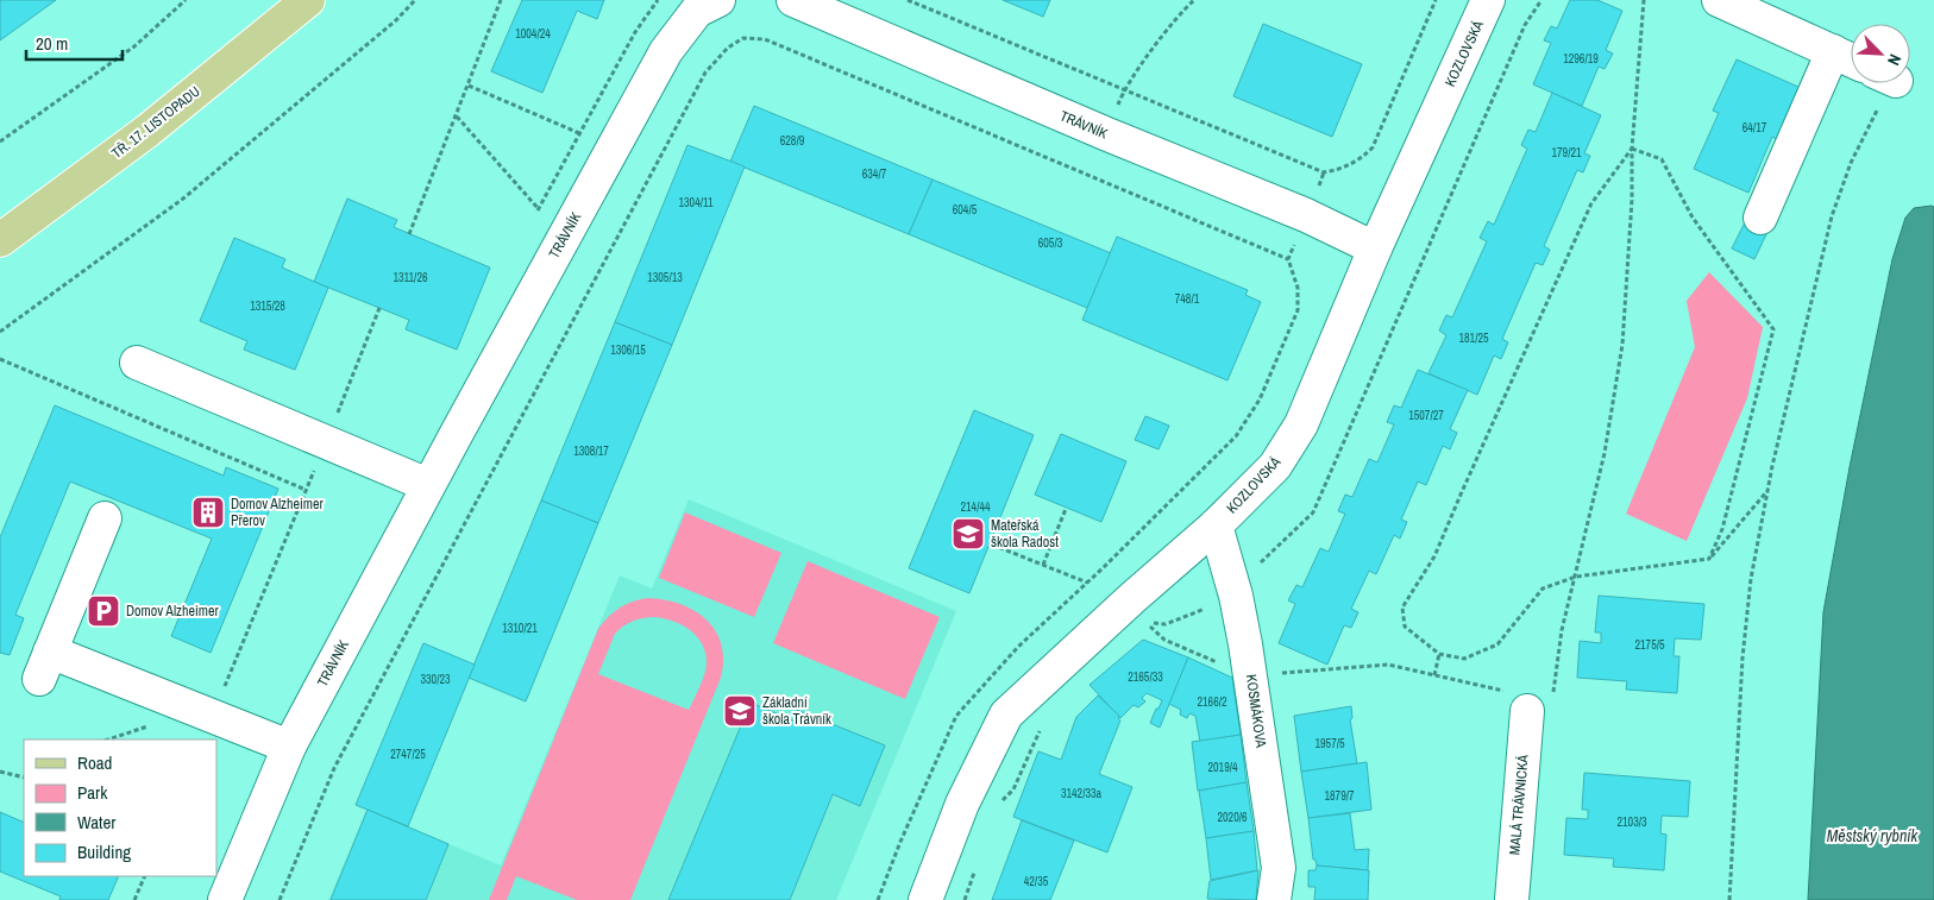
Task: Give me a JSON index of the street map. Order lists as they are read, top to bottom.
{
  "streets": {
    "main road": ["TŘ. 17. LISTOPADU"],
    "street": [
      "KOZLOVSKÁ",
      "TRÁVNÍK",
      "KOSMÁKOVA",
      "MALÁ TRÁVNICKÁ"
    ]
  },
  "crossings": [
    ["KOZLOVSKÁ", "TRÁVNÍK"],
    ["KOZLOVSKÁ", "KOSMÁKOVA"]
  ],
  "water": ["Městský rybník"],
  "places": {
    "building": ["Domov Alzheimer Přerov"],
    "school or university": ["Mateřská škola Radost", "Základní škola Trávník"],
    "parking": ["Domov Alzheimer"]
  },
  "house_numbers": [
    "1004/24",
    "1296/19",
    "64/17",
    "628/9",
    "179/21",
    "634/7",
    "1304/11",
    "604/5",
    "605/3",
    "1311/26",
    "1305/13",
    "748/1",
    "1315/28",
    "181/25",
    "1306/15",
    "1507/27",
    "1308/17",
    "214/44",
    "1310/21",
    "2175/5",
    "2165/33",
    "330/23",
    "2166/2",
    "1957/5",
    "2747/25",
    "2019/4",
    "3142/33a",
    "1879/7",
    "2020/6",
    "2103/3",
    "42/35"
  ],
  "legend": [
    "Road",
    "Park",
    "Water",
    "Building"
  ],
  "scale_bar": "20 m",
  "north": "bottom right"
}
